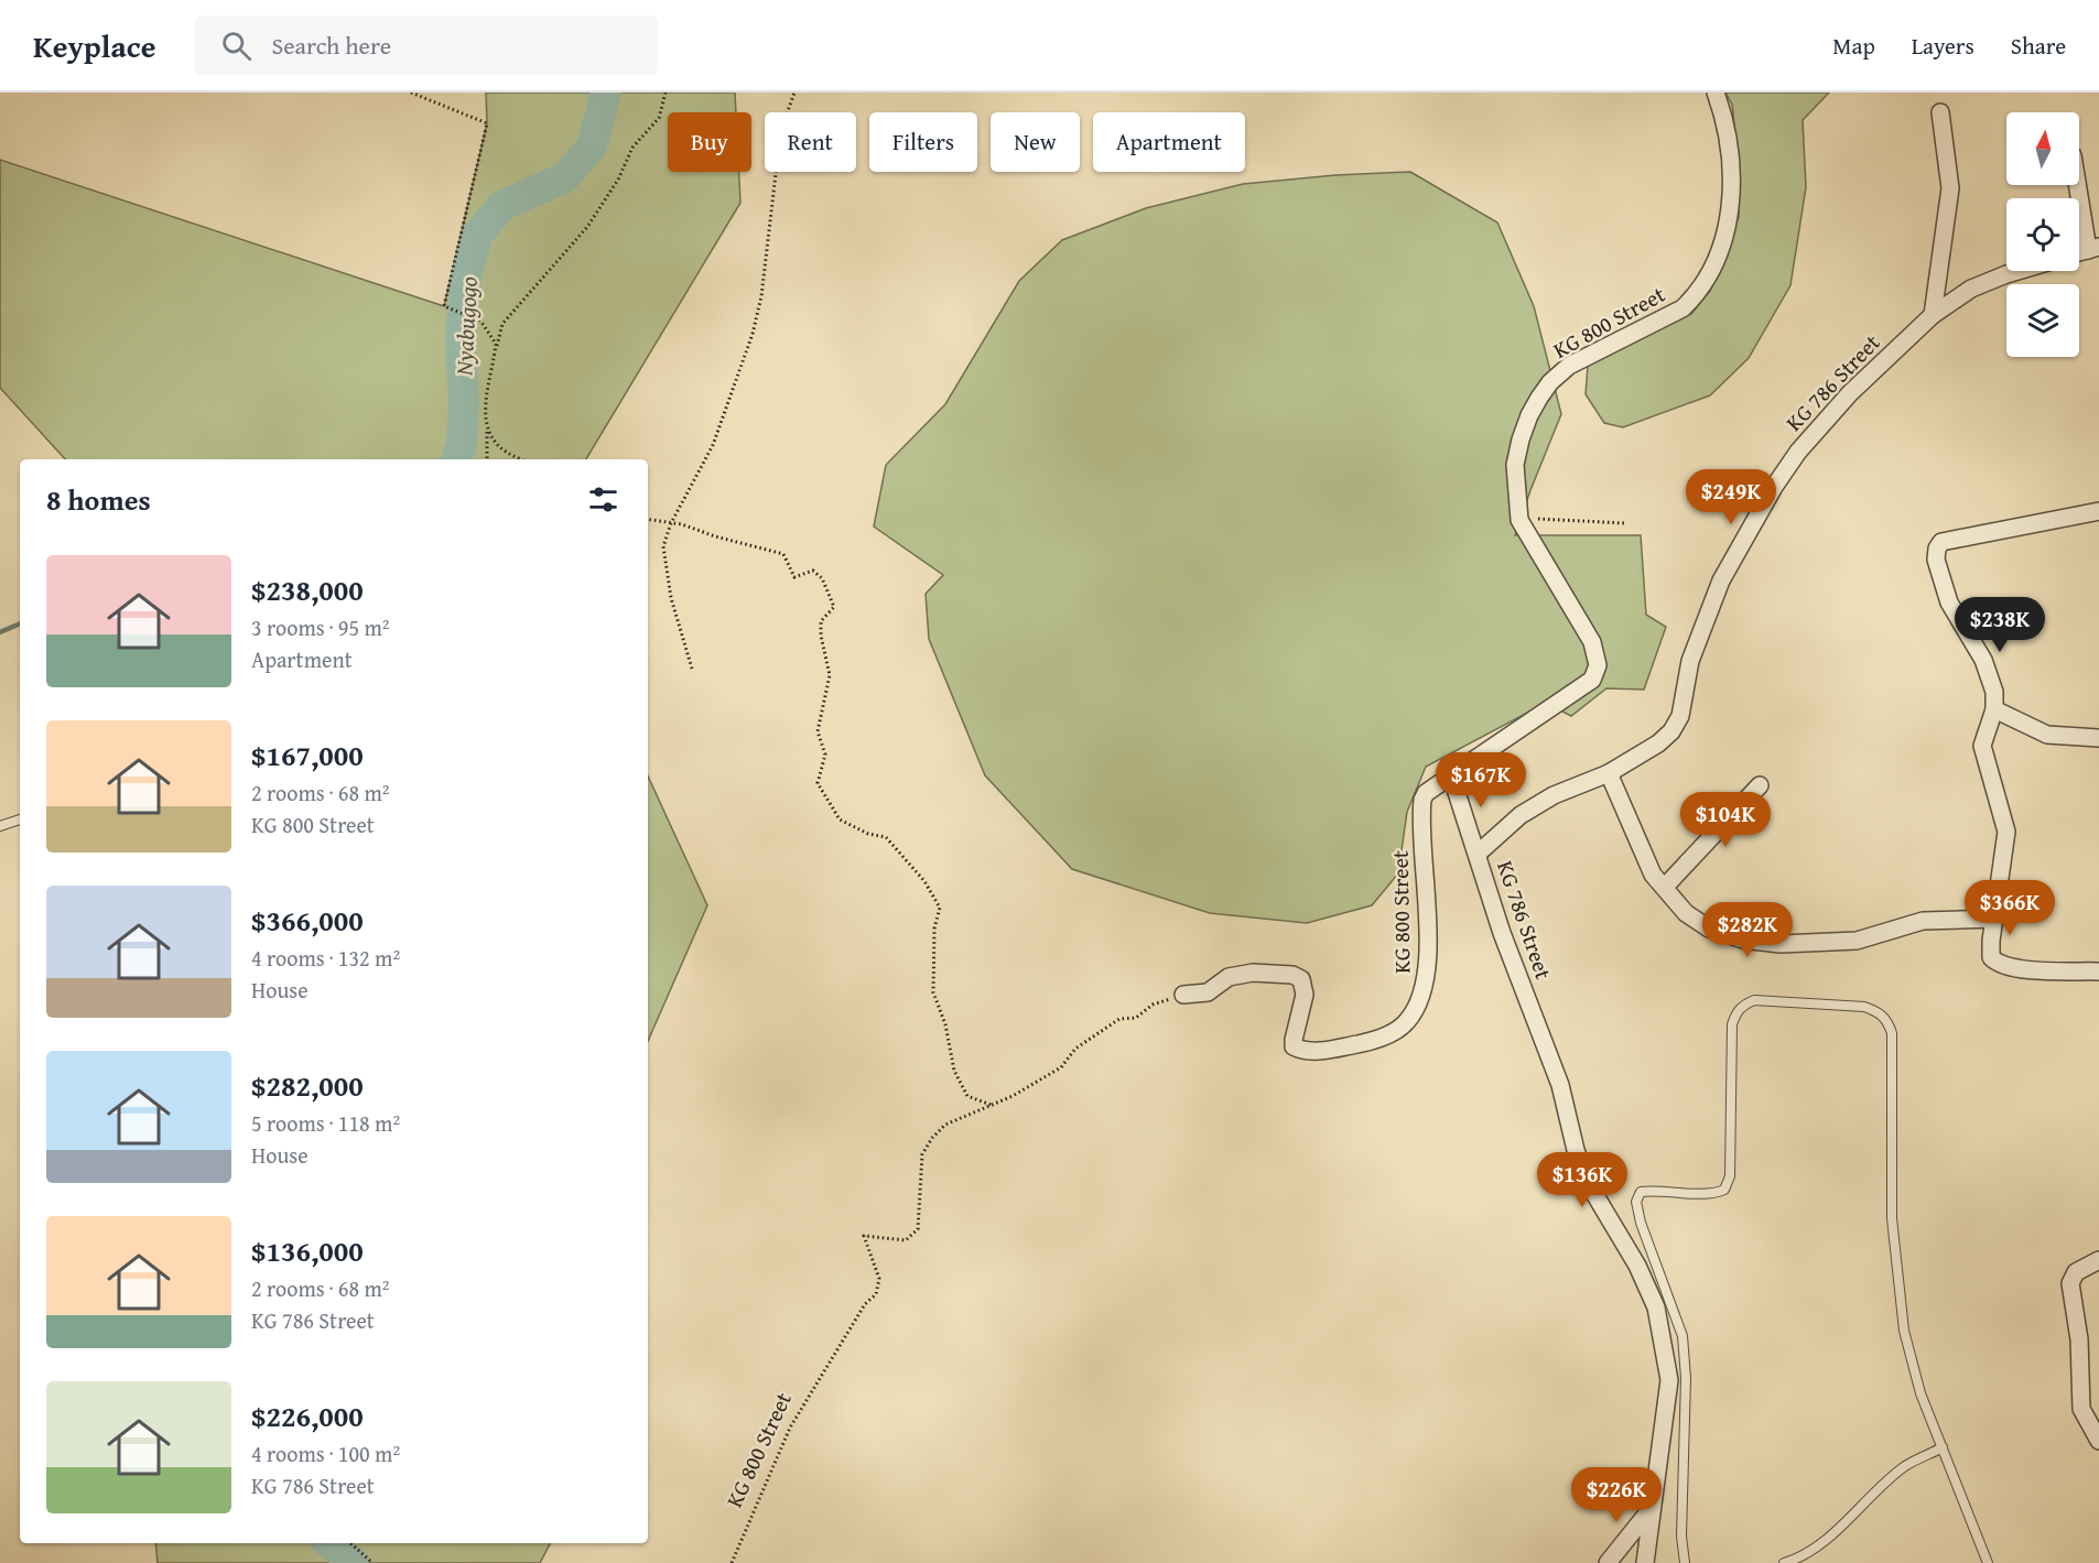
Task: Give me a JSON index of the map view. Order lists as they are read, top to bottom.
{
  "streets": {
    "street": ["KG 800 Street", "KG 786 Street"]
  },
  "water": ["Nyabugogo"],
  "north": "top",
  "page": {
    "header": "Keyplace",
    "search": "Search here",
    "nav": ["Map", "Layers", "Share"],
    "chip": [
      "Buy",
      "Rent",
      "Filters",
      "New",
      "Apartment"
    ],
    "heading": "8 homes",
    "price": [
      "$249K",
      "$238K",
      "$167K",
      "$104K",
      "$366K",
      "$282K",
      "$136K",
      "$226K"
    ],
    "list": [
      {
        "name": "$238,000",
        "note": "3 rooms · 95 m² · Apartment"
      },
      {
        "name": "$167,000",
        "note": "2 rooms · 68 m² · KG 800 Street"
      },
      {
        "name": "$366,000",
        "note": "4 rooms · 132 m² · House"
      },
      {
        "name": "$282,000",
        "note": "5 rooms · 118 m² · House"
      },
      {
        "name": "$136,000",
        "note": "2 rooms · 68 m² · KG 786 Street"
      },
      {
        "name": "$226,000",
        "note": "4 rooms · 100 m² · KG 786 Street"
      }
    ]
  }
}
